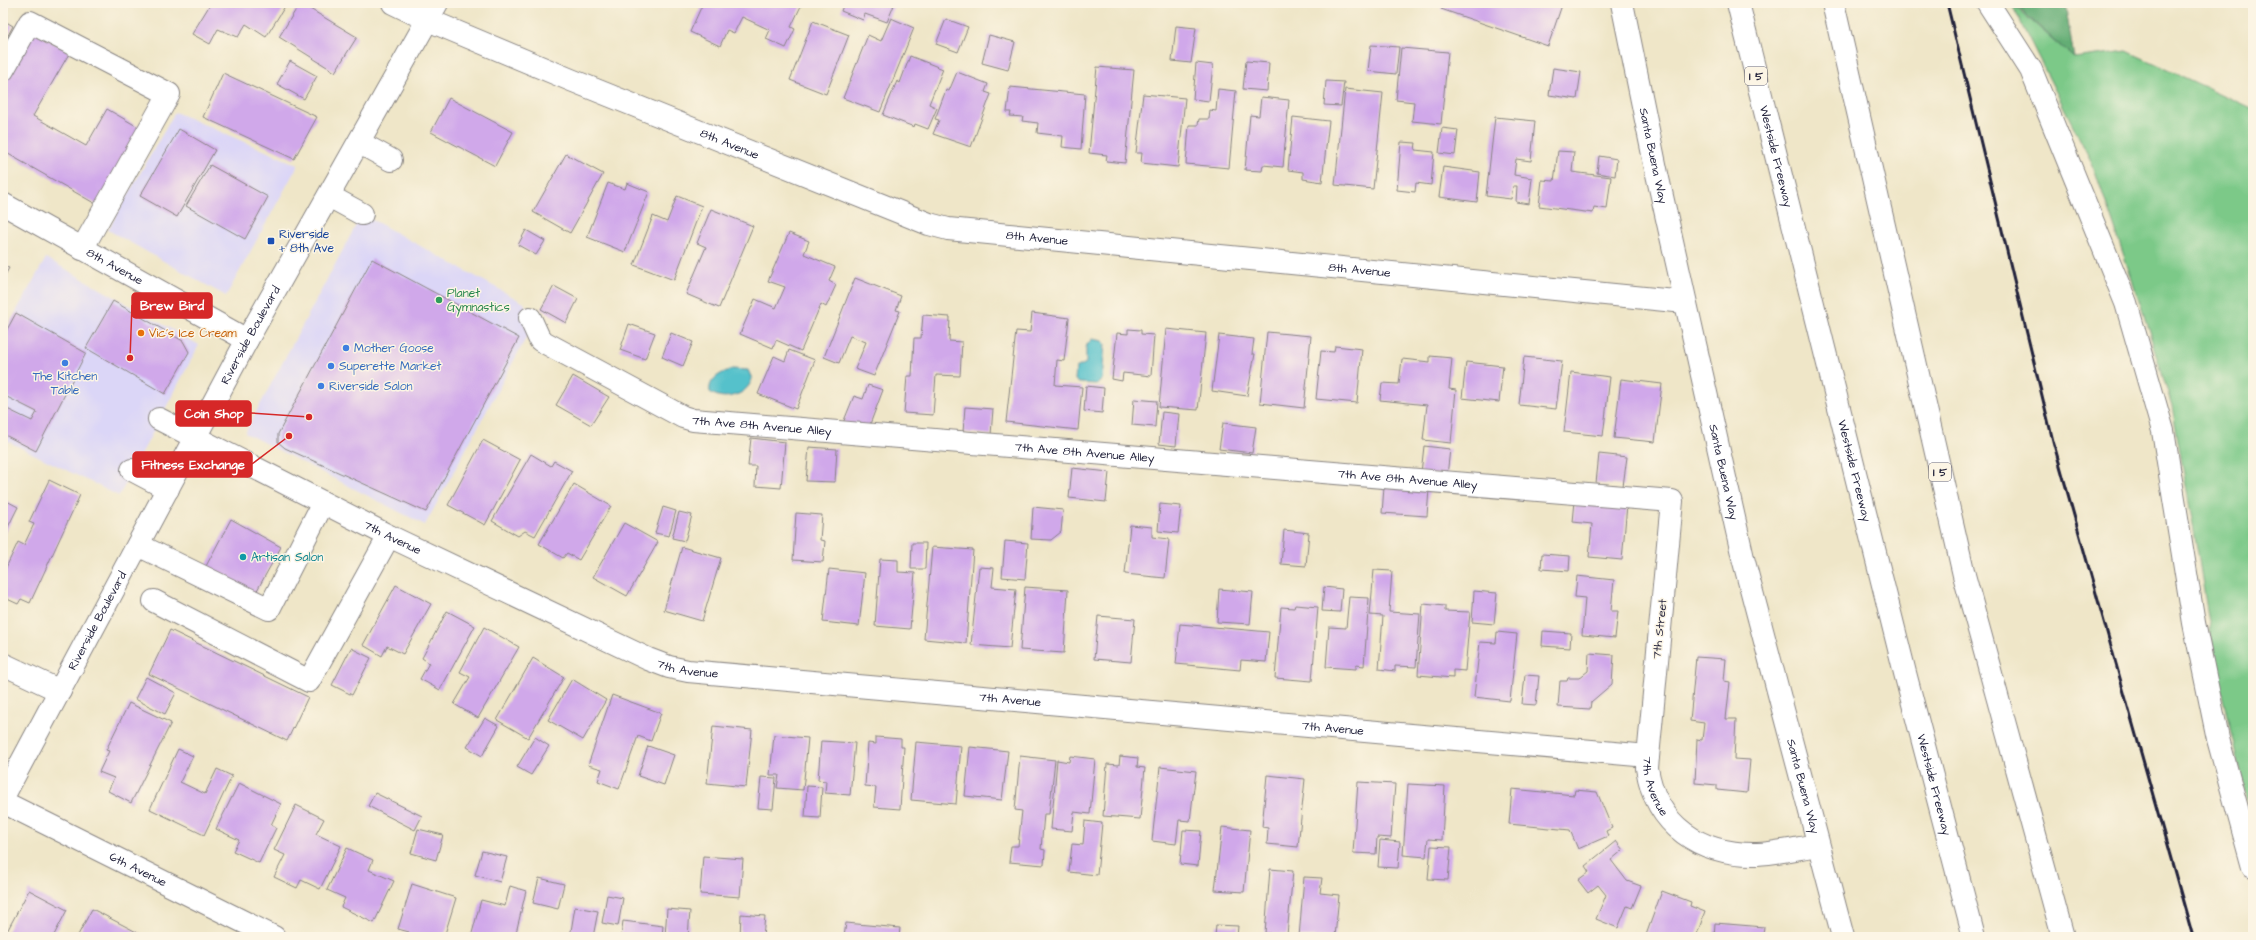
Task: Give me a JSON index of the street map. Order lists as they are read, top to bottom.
{
  "streets": {
    "main road": [
      "I 5",
      "8th Avenue",
      "Santa Buena Way",
      "Westside Freeway",
      "Riverside Boulevard",
      "7th Ave 8th Avenue Alley",
      "7th Avenue",
      "7th Street",
      "6th Avenue"
    ]
  },
  "crossings": [
    ["8th Avenue", "Santa Buena Way"],
    ["8th Avenue", "Riverside Boulevard"],
    ["Santa Buena Way", "7th Avenue"],
    ["Riverside Boulevard", "7th Avenue"],
    ["7th Ave 8th Avenue Alley", "7th Street"],
    ["7th Avenue", "7th Street"]
  ],
  "places": {
    "transit": ["Riverside + 8th Ave"],
    "other": [
      "Planet Gymnastics",
      "Vic's Ice Cream",
      "Mother Goose",
      "Brew Bird",
      "The Kitchen Table",
      "Superette Market",
      "Riverside Salon",
      "Coin Shop",
      "Fitness Exchange",
      "Artisan Salon"
    ]
  }
}
